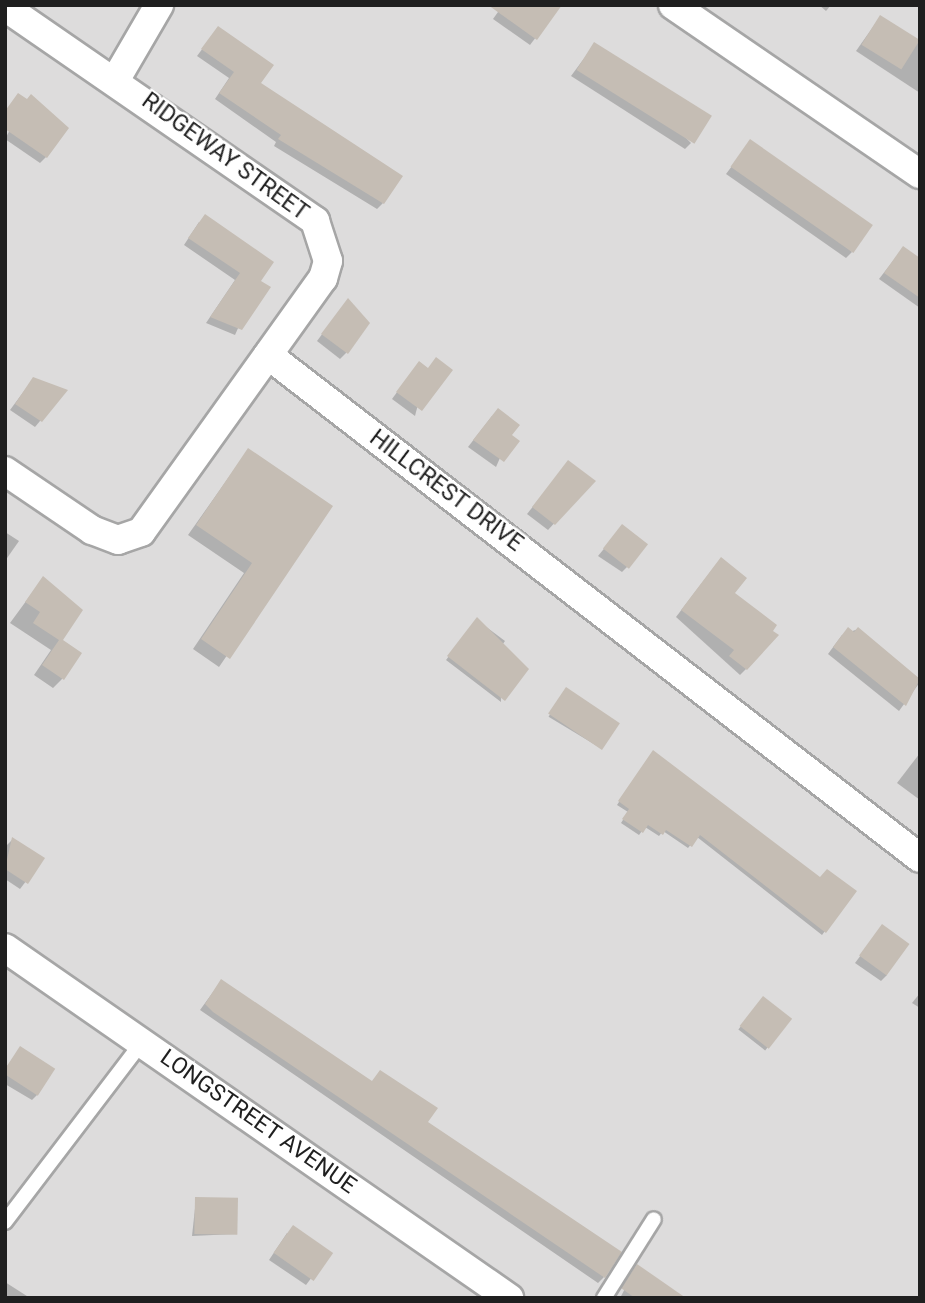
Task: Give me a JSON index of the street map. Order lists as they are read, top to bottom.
{
  "streets": {
    "street": ["RIDGEWAY STREET", "HILLCREST DRIVE", "LONGSTREET AVENUE"]
  },
  "crossings": [
    ["RIDGEWAY STREET", "HILLCREST DRIVE"]
  ]
}
